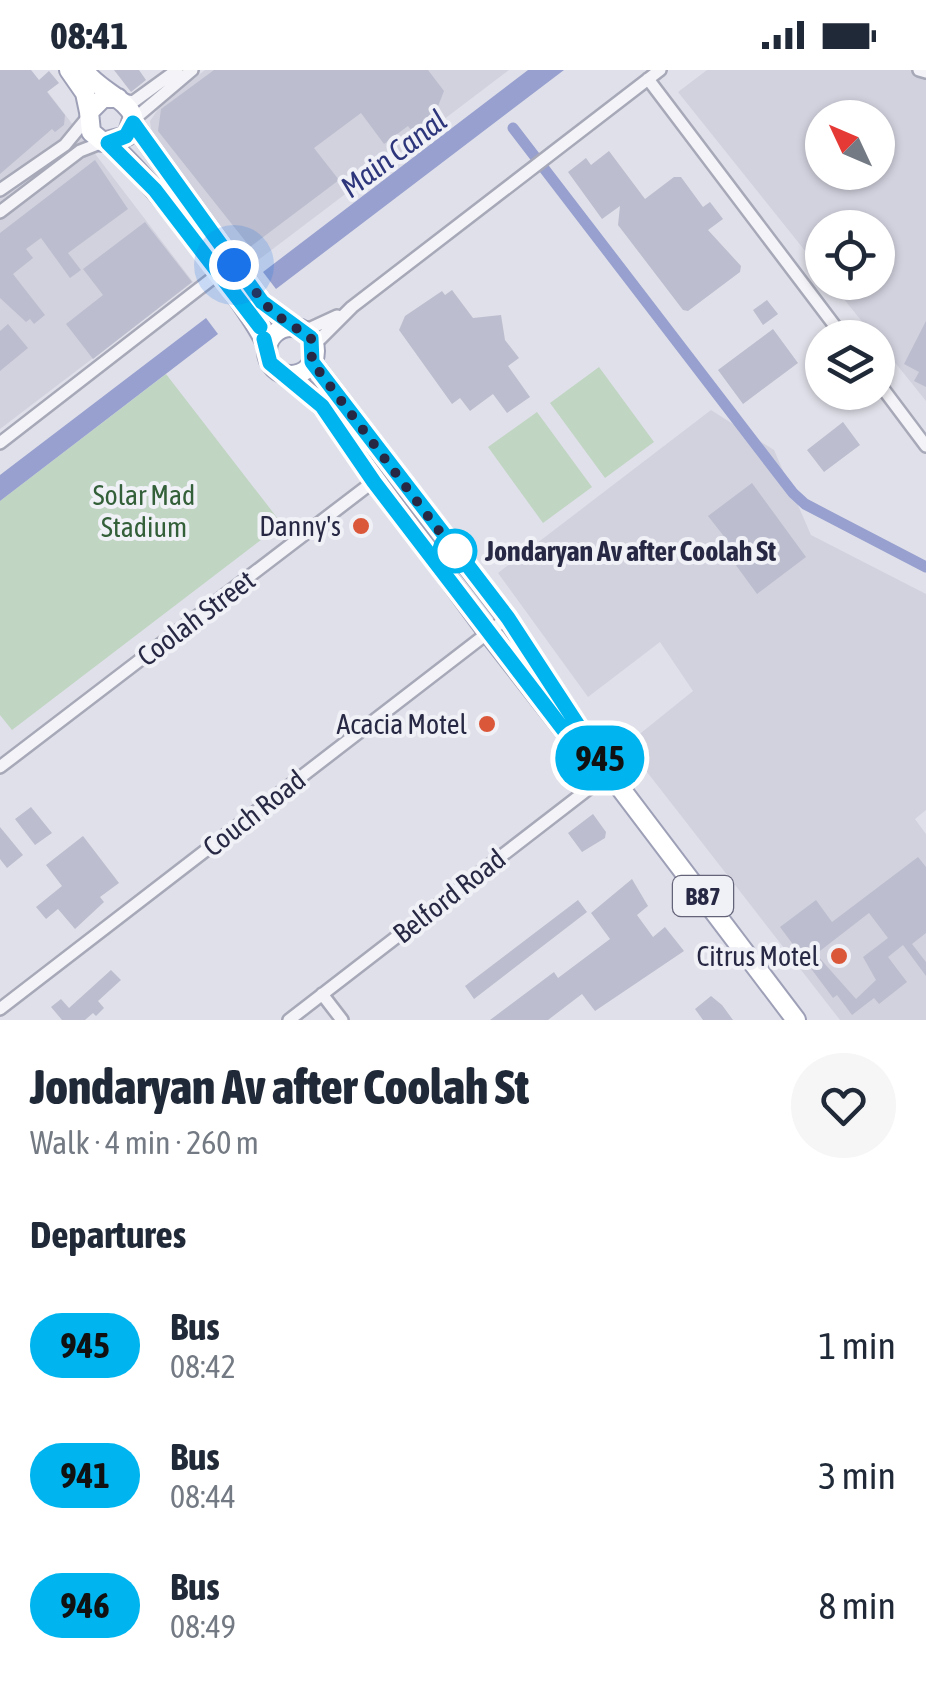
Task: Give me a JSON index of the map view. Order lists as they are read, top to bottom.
{
  "streets": {
    "main road": ["B87"],
    "street": ["Coolah Street", "Couch Road", "Belford Road"]
  },
  "crossings": [
    ["Coolah Street", "B87"],
    ["Couch Road", "B87"],
    ["Belford Road", "B87"]
  ],
  "water": ["Main Canal"],
  "parks": ["Solar Mad Stadium"],
  "places": [
    "Danny's",
    "Jondaryan Av after Coolah St",
    "Acacia Motel",
    "Citrus Motel"
  ],
  "lines": ["bus line 945"],
  "north": "top left",
  "page": {
    "status": "08:41",
    "on_map": "945",
    "heading": [
      ["Jondaryan Av after Coolah St", "Walk · 4 min · 260 m"],
      "Departures"
    ],
    "list": [
      {
        "mark": "945",
        "name": "Bus",
        "note": "08:42",
        "value": "1 min"
      },
      {
        "mark": "941",
        "name": "Bus",
        "note": "08:44",
        "value": "3 min"
      },
      {
        "mark": "946",
        "name": "Bus",
        "note": "08:49",
        "value": "8 min"
      }
    ]
  }
}
